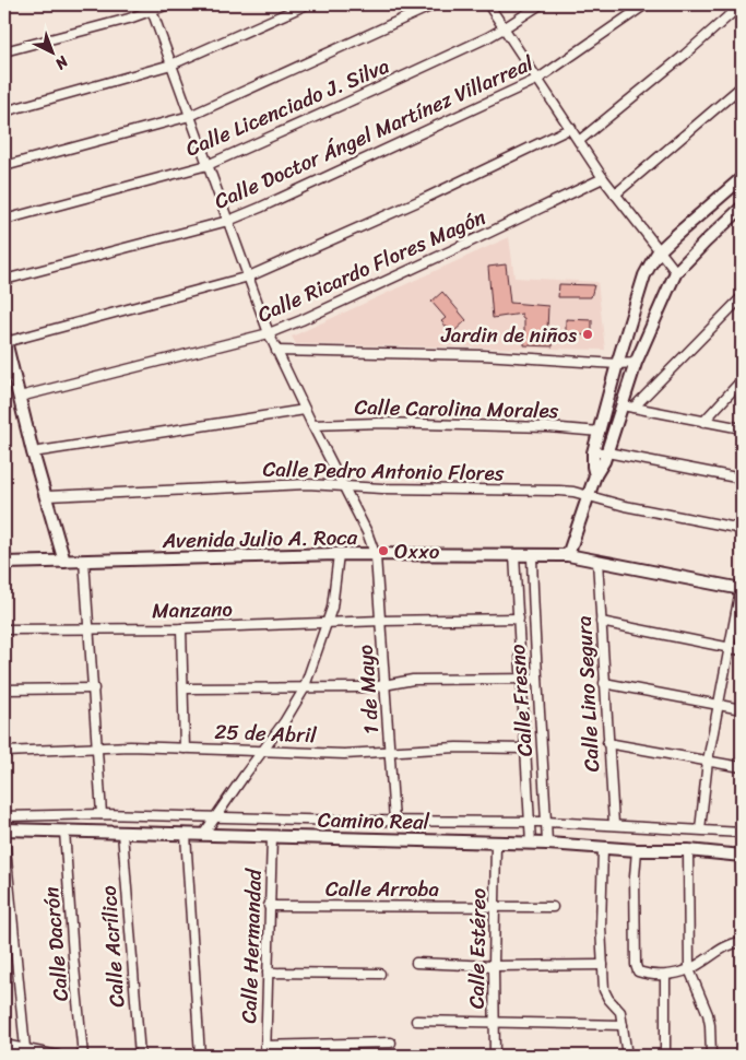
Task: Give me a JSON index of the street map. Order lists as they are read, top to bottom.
{
  "streets": {
    "street": [
      "Calle Licenciado J. Silva",
      "Calle Doctor Ángel Martínez Villarreal",
      "Calle Ricardo Flores Magón",
      "Calle Carolina Morales",
      "Calle Pedro Antonio Flores",
      "Avenida Julio A. Roca",
      "Manzano",
      "1 de Mayo",
      "Calle Lino Segura",
      "Calle Fresno",
      "25 de Abril",
      "Camino Real",
      "Calle Arroba",
      "Calle Dacrón",
      "Calle Acrílico",
      "Calle Hermandad",
      "Calle Estéreo"
    ]
  },
  "crossings": [
    ["Calle Licenciado J. Silva", "1 de Mayo"],
    ["Calle Doctor Ángel Martínez Villarreal", "1 de Mayo"],
    ["Calle Ricardo Flores Magón", "1 de Mayo"],
    ["Calle Carolina Morales", "1 de Mayo"],
    ["Calle Pedro Antonio Flores", "1 de Mayo"],
    ["Avenida Julio A. Roca", "1 de Mayo"],
    ["Avenida Julio A. Roca", "Calle Lino Segura"],
    ["Avenida Julio A. Roca", "Calle Fresno"],
    ["Manzano", "1 de Mayo"],
    ["Manzano", "Calle Fresno"],
    ["1 de Mayo", "25 de Abril"],
    ["1 de Mayo", "Camino Real"],
    ["Calle Lino Segura", "Camino Real"],
    ["Calle Fresno", "25 de Abril"],
    ["Calle Fresno", "Camino Real"],
    ["Camino Real", "Calle Dacrón"],
    ["Camino Real", "Calle Acrílico"],
    ["Camino Real", "Calle Hermandad"],
    ["Camino Real", "Calle Estéreo"],
    ["Calle Arroba", "Calle Hermandad"],
    ["Calle Arroba", "Calle Estéreo"]
  ],
  "places": ["Jardin de niños", "Oxxo"],
  "north": "bottom right"
}
